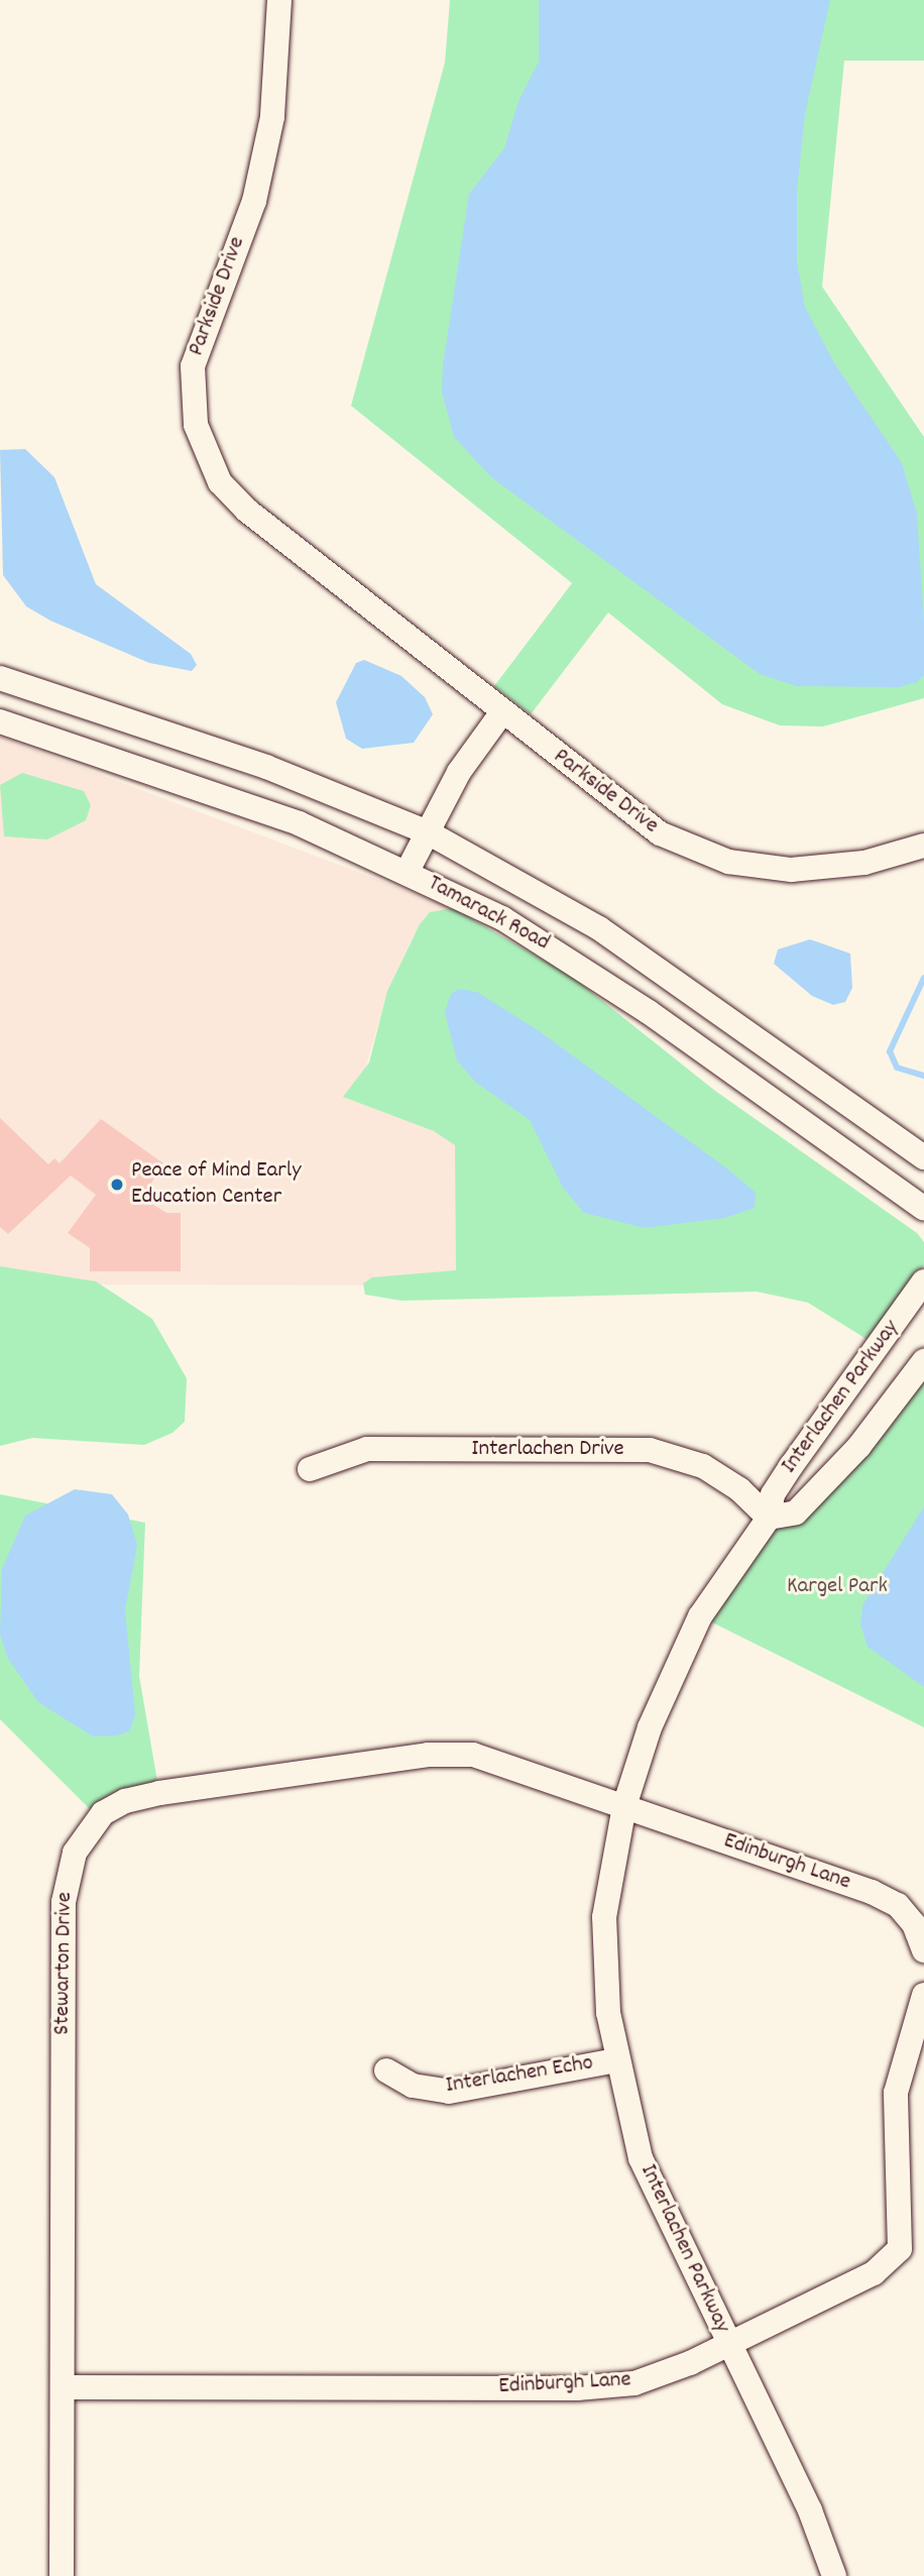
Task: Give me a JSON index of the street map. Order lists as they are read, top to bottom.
{
  "streets": {
    "street": [
      "Parkside Drive",
      "Tamarack Road",
      "Interlachen Parkway",
      "Interlachen Drive",
      "Edinburgh Lane",
      "Stewarton Drive",
      "Interlachen Echo"
    ]
  },
  "crossings": [
    ["Interlachen Parkway", "Interlachen Drive"],
    ["Interlachen Parkway", "Edinburgh Lane"],
    ["Interlachen Parkway", "Stewarton Drive"],
    ["Interlachen Parkway", "Interlachen Echo"],
    ["Edinburgh Lane", "Stewarton Drive"]
  ],
  "parks": ["Kargel Park"],
  "places": ["Peace of Mind Early Education Center"]
}
